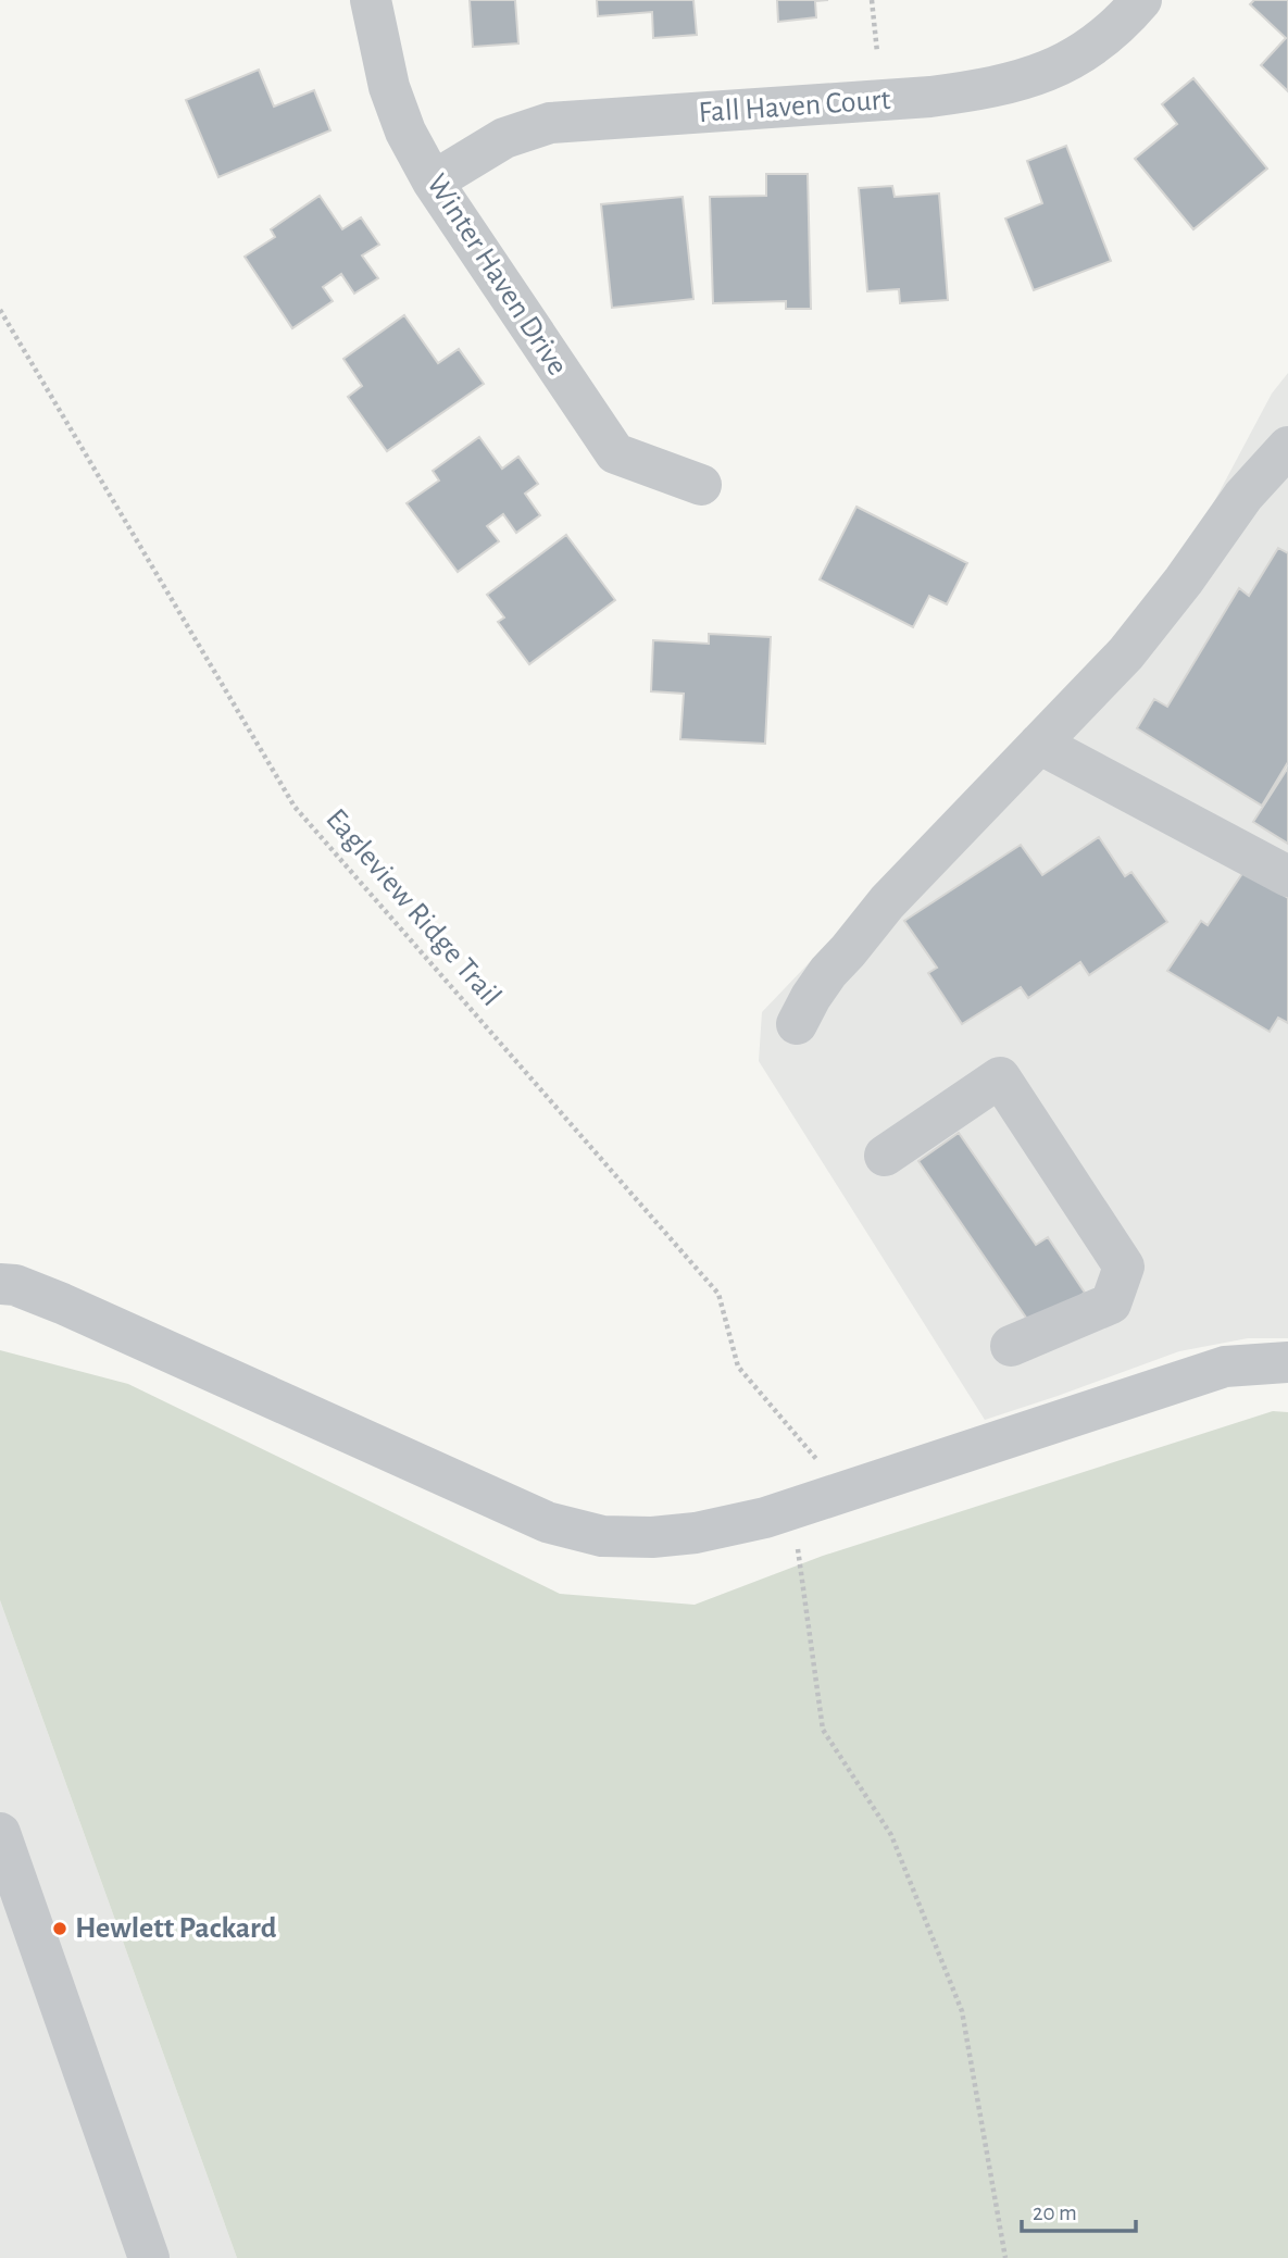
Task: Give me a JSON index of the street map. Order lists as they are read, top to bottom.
{
  "streets": {
    "street": ["Fall Haven Court", "Winter Haven Drive"],
    "path": ["Eagleview Ridge Trail"]
  },
  "crossings": [
    ["Fall Haven Court", "Winter Haven Drive"]
  ],
  "places": ["Hewlett Packard"],
  "scale_bar": "20 m"
}
